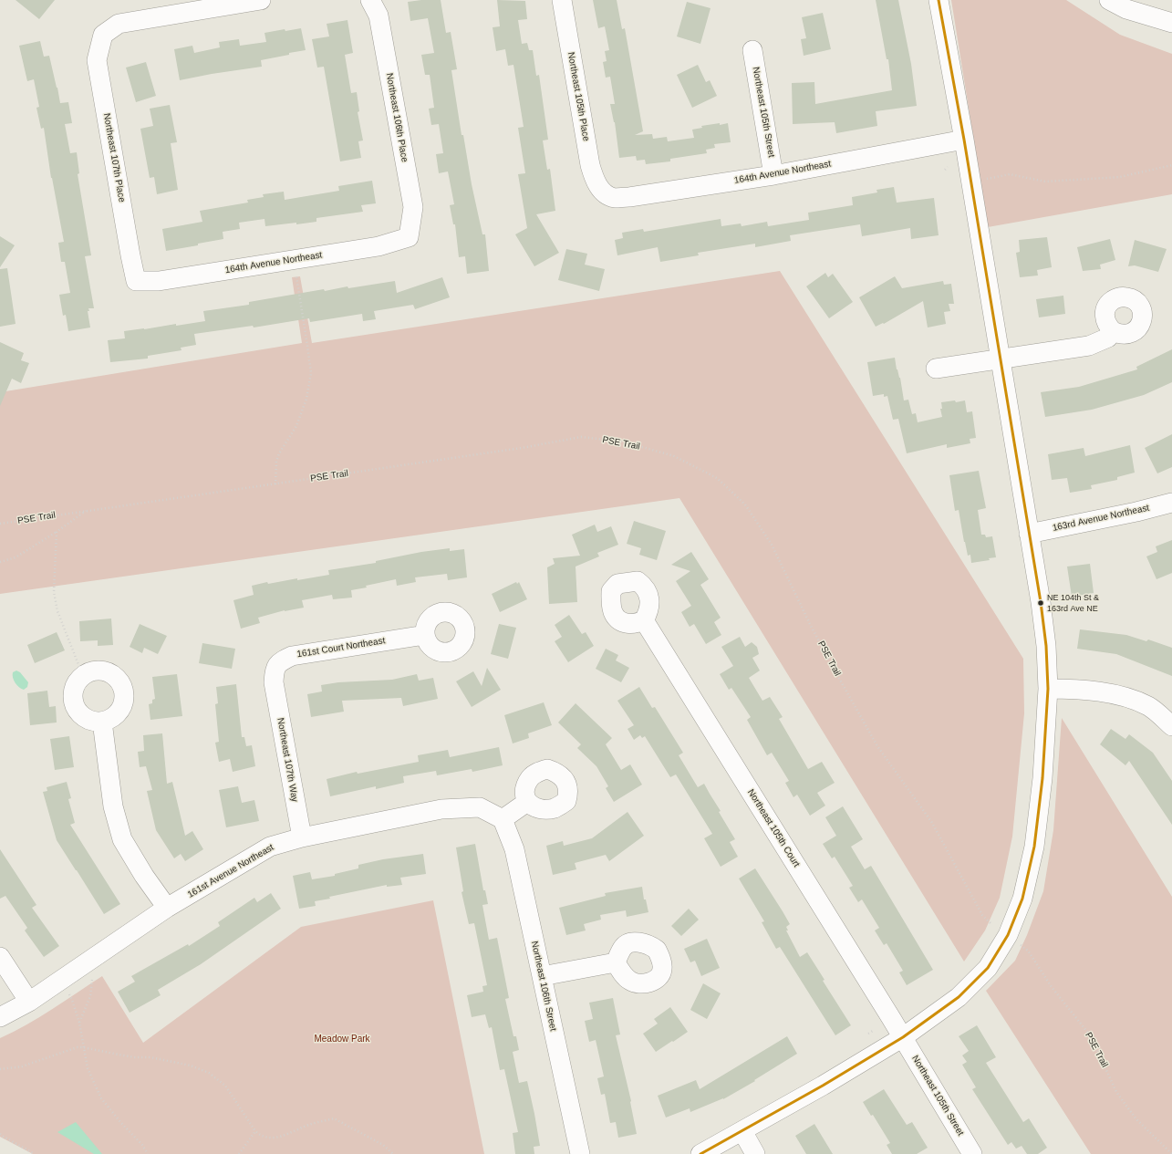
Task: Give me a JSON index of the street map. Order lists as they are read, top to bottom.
{
  "streets": {
    "street": [
      "Northeast 105th Place",
      "Northeast 105th Street",
      "Northeast 106th Place",
      "Northeast 107th Place",
      "164th Avenue Northeast",
      "163rd Avenue Northeast",
      "161st Court Northeast",
      "Northeast 107th Way",
      "Northeast 105th Court",
      "161st Avenue Northeast",
      "Northeast 106th Street"
    ],
    "path": ["PSE Trail"]
  },
  "crossings": [
    ["Northeast 105th Place", "164th Avenue Northeast"],
    ["Northeast 105th Street", "164th Avenue Northeast"],
    ["Northeast 105th Street", "Northeast 105th Court"],
    ["Northeast 106th Place", "164th Avenue Northeast"],
    ["Northeast 107th Place", "164th Avenue Northeast"],
    ["161st Court Northeast", "Northeast 107th Way"],
    ["Northeast 107th Way", "161st Avenue Northeast"],
    ["161st Avenue Northeast", "Northeast 106th Street"]
  ],
  "parks": ["Meadow Park"],
  "places": ["NE 104th St & 163rd Ave NE"]
}
